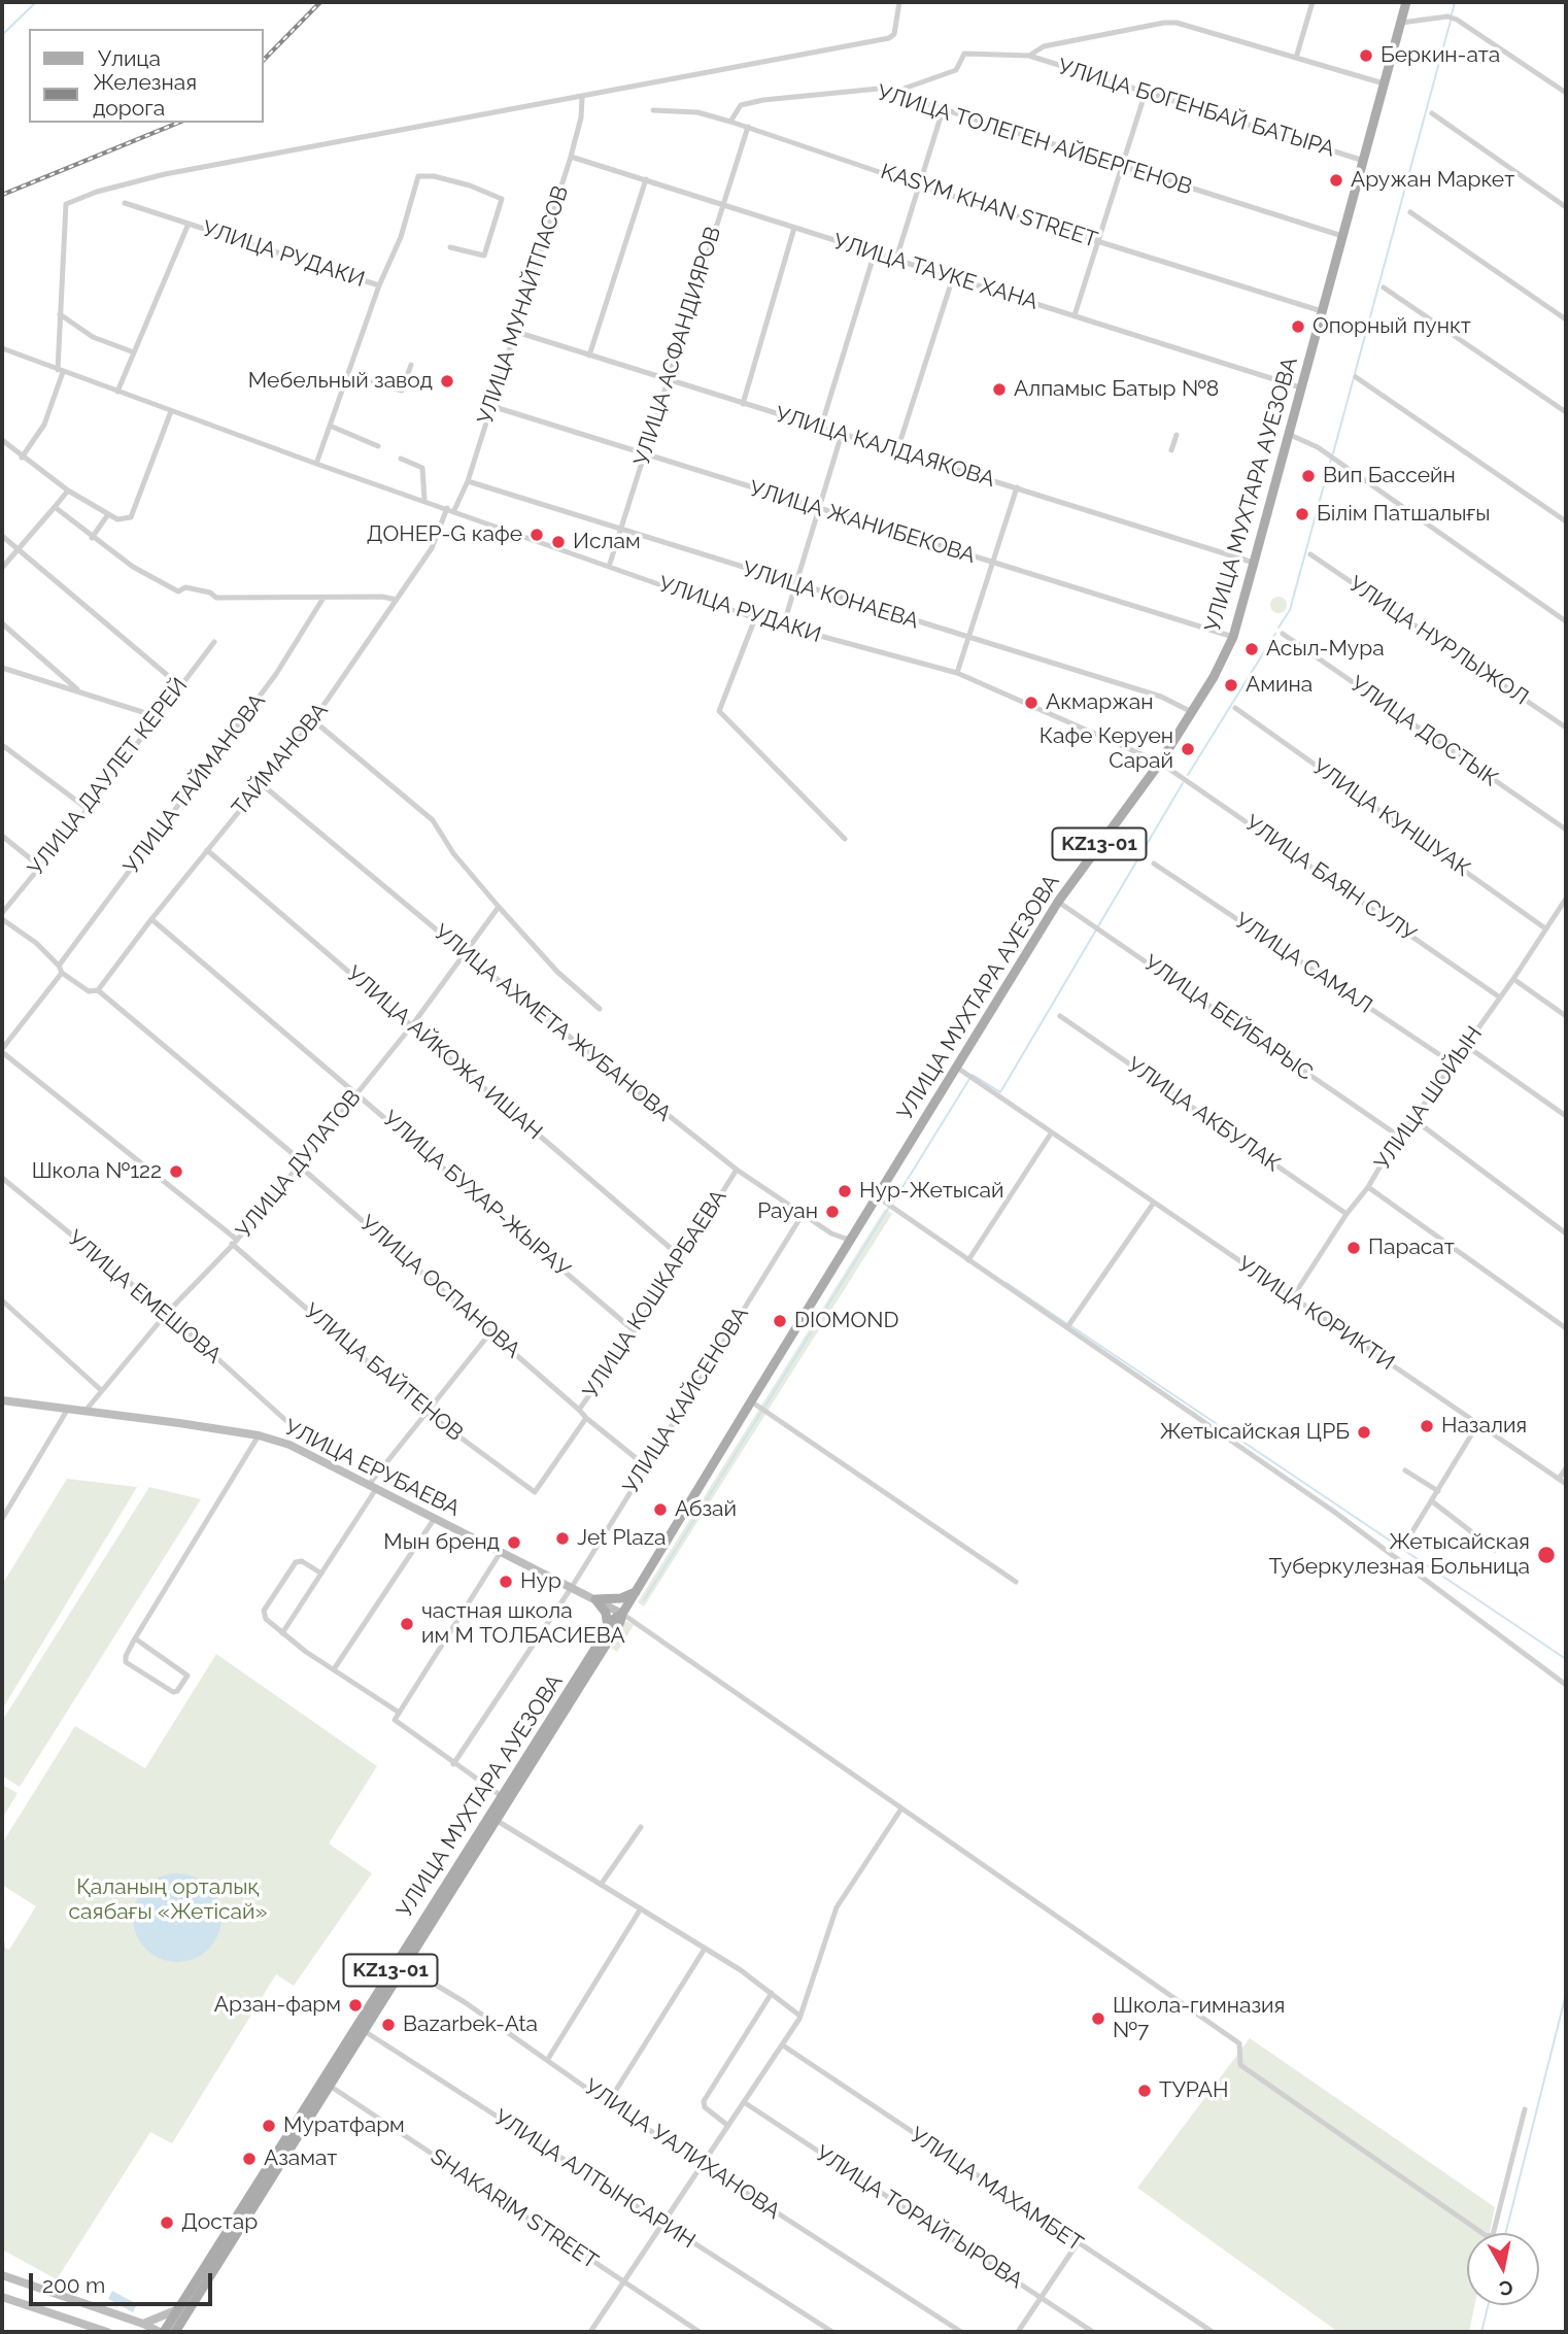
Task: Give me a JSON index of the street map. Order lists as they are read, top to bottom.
{
  "streets": {
    "main road": ["УЛИЦА МУХТАРА АУЕЗОВА", "KZ13-01"],
    "street": [
      "УЛИЦА БОГЕНБАЙ БАТЫРА",
      "УЛИЦА ТОЛЕГЕН АЙБЕРГЕНОВ",
      "KASYM KHAN STREET",
      "УЛИЦА РУДАКИ",
      "УЛИЦА ТАУКЕ ХАНА",
      "УЛИЦА МУНАЙТПАСОВ",
      "УЛИЦА АСФАНДИЯРОВ",
      "УЛИЦА КАЛДАЯКОВА",
      "УЛИЦА ЖАНИБЕКОВА",
      "УЛИЦА КОНАЕВА",
      "УЛИЦА НУРЛЫЖОЛ",
      "УЛИЦА ДОСТЫК",
      "ТАЙМАНОВА",
      "УЛИЦА ДАУЛЕТ КЕРЕЙ",
      "УЛИЦА ТАЙМАНОВА",
      "УЛИЦА КУНШУАК",
      "УЛИЦА БАЯН СУЛУ",
      "УЛИЦА САМАЛ",
      "УЛИЦА БЕЙБАРЫС",
      "УЛИЦА АХМЕТА ЖУБАНОВА",
      "УЛИЦА АЙКОЖА ИШАН",
      "УЛИЦА ШОЙЫН",
      "УЛИЦА АКБУЛАК",
      "УЛИЦА ДУЛАТОВ",
      "УЛИЦА БУХАР-ЖЫРАУ",
      "УЛИЦА ОСПАНОВА",
      "УЛИЦА КОШКАРБАЕВА",
      "УЛИЦА ЕМЕШОВА",
      "УЛИЦА КОРИКТИ",
      "УЛИЦА БАЙТЕНОВ",
      "УЛИЦА КАЙСЕНОВА",
      "УЛИЦА ЕРУБАЕВА",
      "УЛИЦА УАЛИХАНОВА",
      "УЛИЦА АЛТЫНСАРИН",
      "УЛИЦА МАХАМБЕТ",
      "SHAKARIM STREET",
      "УЛИЦА ТОРАЙГЫРОВА"
    ]
  },
  "crossings": [
    ["УЛИЦА БОГЕНБАЙ БАТЫРА", "УЛИЦА МУХТАРА АУЕЗОВА"],
    ["УЛИЦА ТОЛЕГЕН АЙБЕРГЕНОВ", "KASYM KHAN STREET"],
    ["УЛИЦА ТОЛЕГЕН АЙБЕРГЕНОВ", "УЛИЦА МУХТАРА АУЕЗОВА"],
    ["KASYM KHAN STREET", "УЛИЦА АСФАНДИЯРОВ"],
    ["KASYM KHAN STREET", "УЛИЦА МУХТАРА АУЕЗОВА"],
    ["УЛИЦА РУДАКИ", "УЛИЦА МУНАЙТПАСОВ"],
    ["УЛИЦА РУДАКИ", "УЛИЦА АСФАНДИЯРОВ"],
    ["УЛИЦА РУДАКИ", "УЛИЦА МУХТАРА АУЕЗОВА"],
    ["УЛИЦА РУДАКИ", "ТАЙМАНОВА"],
    ["УЛИЦА РУДАКИ", "УЛИЦА БАЯН СУЛУ"],
    ["УЛИЦА ТАУКЕ ХАНА", "УЛИЦА МУНАЙТПАСОВ"],
    ["УЛИЦА ТАУКЕ ХАНА", "УЛИЦА АСФАНДИЯРОВ"],
    ["УЛИЦА ТАУКЕ ХАНА", "УЛИЦА МУХТАРА АУЕЗОВА"],
    ["УЛИЦА МУНАЙТПАСОВ", "УЛИЦА КАЛДАЯКОВА"],
    ["УЛИЦА МУНАЙТПАСОВ", "УЛИЦА ЖАНИБЕКОВА"],
    ["УЛИЦА МУНАЙТПАСОВ", "УЛИЦА КОНАЕВА"],
    ["УЛИЦА МУНАЙТПАСОВ", "ТАЙМАНОВА"],
    ["УЛИЦА АСФАНДИЯРОВ", "УЛИЦА КАЛДАЯКОВА"],
    ["УЛИЦА АСФАНДИЯРОВ", "УЛИЦА ЖАНИБЕКОВА"],
    ["УЛИЦА АСФАНДИЯРОВ", "УЛИЦА КОНАЕВА"],
    ["УЛИЦА КАЛДАЯКОВА", "УЛИЦА МУХТАРА АУЕЗОВА"],
    ["УЛИЦА МУХТАРА АУЕЗОВА", "УЛИЦА ЖАНИБЕКОВА"],
    ["УЛИЦА МУХТАРА АУЕЗОВА", "УЛИЦА КОНАЕВА"],
    ["УЛИЦА МУХТАРА АУЕЗОВА", "УЛИЦА БАЯН СУЛУ"],
    ["УЛИЦА МУХТАРА АУЕЗОВА", "УЛИЦА БЕЙБАРЫС"],
    ["УЛИЦА МУХТАРА АУЕЗОВА", "УЛИЦА АХМЕТА ЖУБАНОВА"],
    ["УЛИЦА МУХТАРА АУЕЗОВА", "УЛИЦА КОРИКТИ"],
    ["УЛИЦА МУХТАРА АУЕЗОВА", "УЛИЦА ЕРУБАЕВА"],
    ["УЛИЦА МУХТАРА АУЕЗОВА", "УЛИЦА УАЛИХАНОВА"],
    ["УЛИЦА МУХТАРА АУЕЗОВА", "УЛИЦА АЛТЫНСАРИН"],
    ["УЛИЦА МУХТАРА АУЕЗОВА", "SHAKARIM STREET"],
    ["ТАЙМАНОВА", "УЛИЦА АХМЕТА ЖУБАНОВА"],
    ["ТАЙМАНОВА", "УЛИЦА АЙКОЖА ИШАН"],
    ["ТАЙМАНОВА", "УЛИЦА БУХАР-ЖЫРАУ"],
    ["ТАЙМАНОВА", "УЛИЦА ОСПАНОВА"],
    ["УЛИЦА ТАЙМАНОВА", "УЛИЦА БАЙТЕНОВ"],
    ["УЛИЦА КУНШУАК", "УЛИЦА ШОЙЫН"],
    ["УЛИЦА БАЯН СУЛУ", "УЛИЦА ШОЙЫН"],
    ["УЛИЦА САМАЛ", "УЛИЦА ШОЙЫН"],
    ["УЛИЦА БЕЙБАРЫС", "УЛИЦА ШОЙЫН"],
    ["УЛИЦА АХМЕТА ЖУБАНОВА", "УЛИЦА ДУЛАТОВ"],
    ["УЛИЦА АХМЕТА ЖУБАНОВА", "УЛИЦА КОШКАРБАЕВА"],
    ["УЛИЦА АХМЕТА ЖУБАНОВА", "УЛИЦА КАЙСЕНОВА"],
    ["УЛИЦА АЙКОЖА ИШАН", "УЛИЦА ДУЛАТОВ"],
    ["УЛИЦА АЙКОЖА ИШАН", "УЛИЦА КОШКАРБАЕВА"],
    ["УЛИЦА ШОЙЫН", "УЛИЦА АКБУЛАК"],
    ["УЛИЦА ШОЙЫН", "УЛИЦА КОРИКТИ"],
    ["УЛИЦА ДУЛАТОВ", "УЛИЦА БУХАР-ЖЫРАУ"],
    ["УЛИЦА ДУЛАТОВ", "УЛИЦА ОСПАНОВА"],
    ["УЛИЦА ДУЛАТОВ", "УЛИЦА ЕМЕШОВА"],
    ["УЛИЦА ДУЛАТОВ", "УЛИЦА БАЙТЕНОВ"],
    ["УЛИЦА ДУЛАТОВ", "УЛИЦА ЕРУБАЕВА"],
    ["УЛИЦА БУХАР-ЖЫРАУ", "УЛИЦА КОШКАРБАЕВА"],
    ["УЛИЦА ОСПАНОВА", "УЛИЦА КОШКАРБАЕВА"],
    ["УЛИЦА КОШКАРБАЕВА", "УЛИЦА БАЙТЕНОВ"],
    ["УЛИЦА КАЙСЕНОВА", "УЛИЦА ЕРУБАЕВА"]
  ],
  "parks": ["Қаланың орталық саябағы «Жетісай»"],
  "places": [
    "Беркин-ата",
    "Аружан Маркет",
    "Опорный пункт",
    "Мебельный завод",
    "Алпамыс Батыр №8",
    "Вип Бассейн",
    "Білім Патшалығы",
    "ДОНЕР-G кафе",
    "Ислам",
    "Асыл-Мура",
    "Амина",
    "Акмаржан",
    "Кафе Керуен Сарай",
    "Школа №122",
    "Нур-Жетысай",
    "Рауан",
    "Парасат",
    "DIOMOND",
    "Назалия",
    "Жетысайская ЦРБ",
    "Абзай",
    "Jet Plaza",
    "Мын бренд",
    "Жетысайская Туберкулезная Больница",
    "Нур",
    "частная школа им М ТОЛБАСИЕВА",
    "Арзан-фарм",
    "Школа-гимназия №7",
    "Bazarbek-Ata",
    "ТУРАН",
    "Муратфарм",
    "Азамат",
    "Достар"
  ],
  "legend": ["Улица", "Железная дорога"],
  "scale_bar": "200 m",
  "north": "bottom"
}
